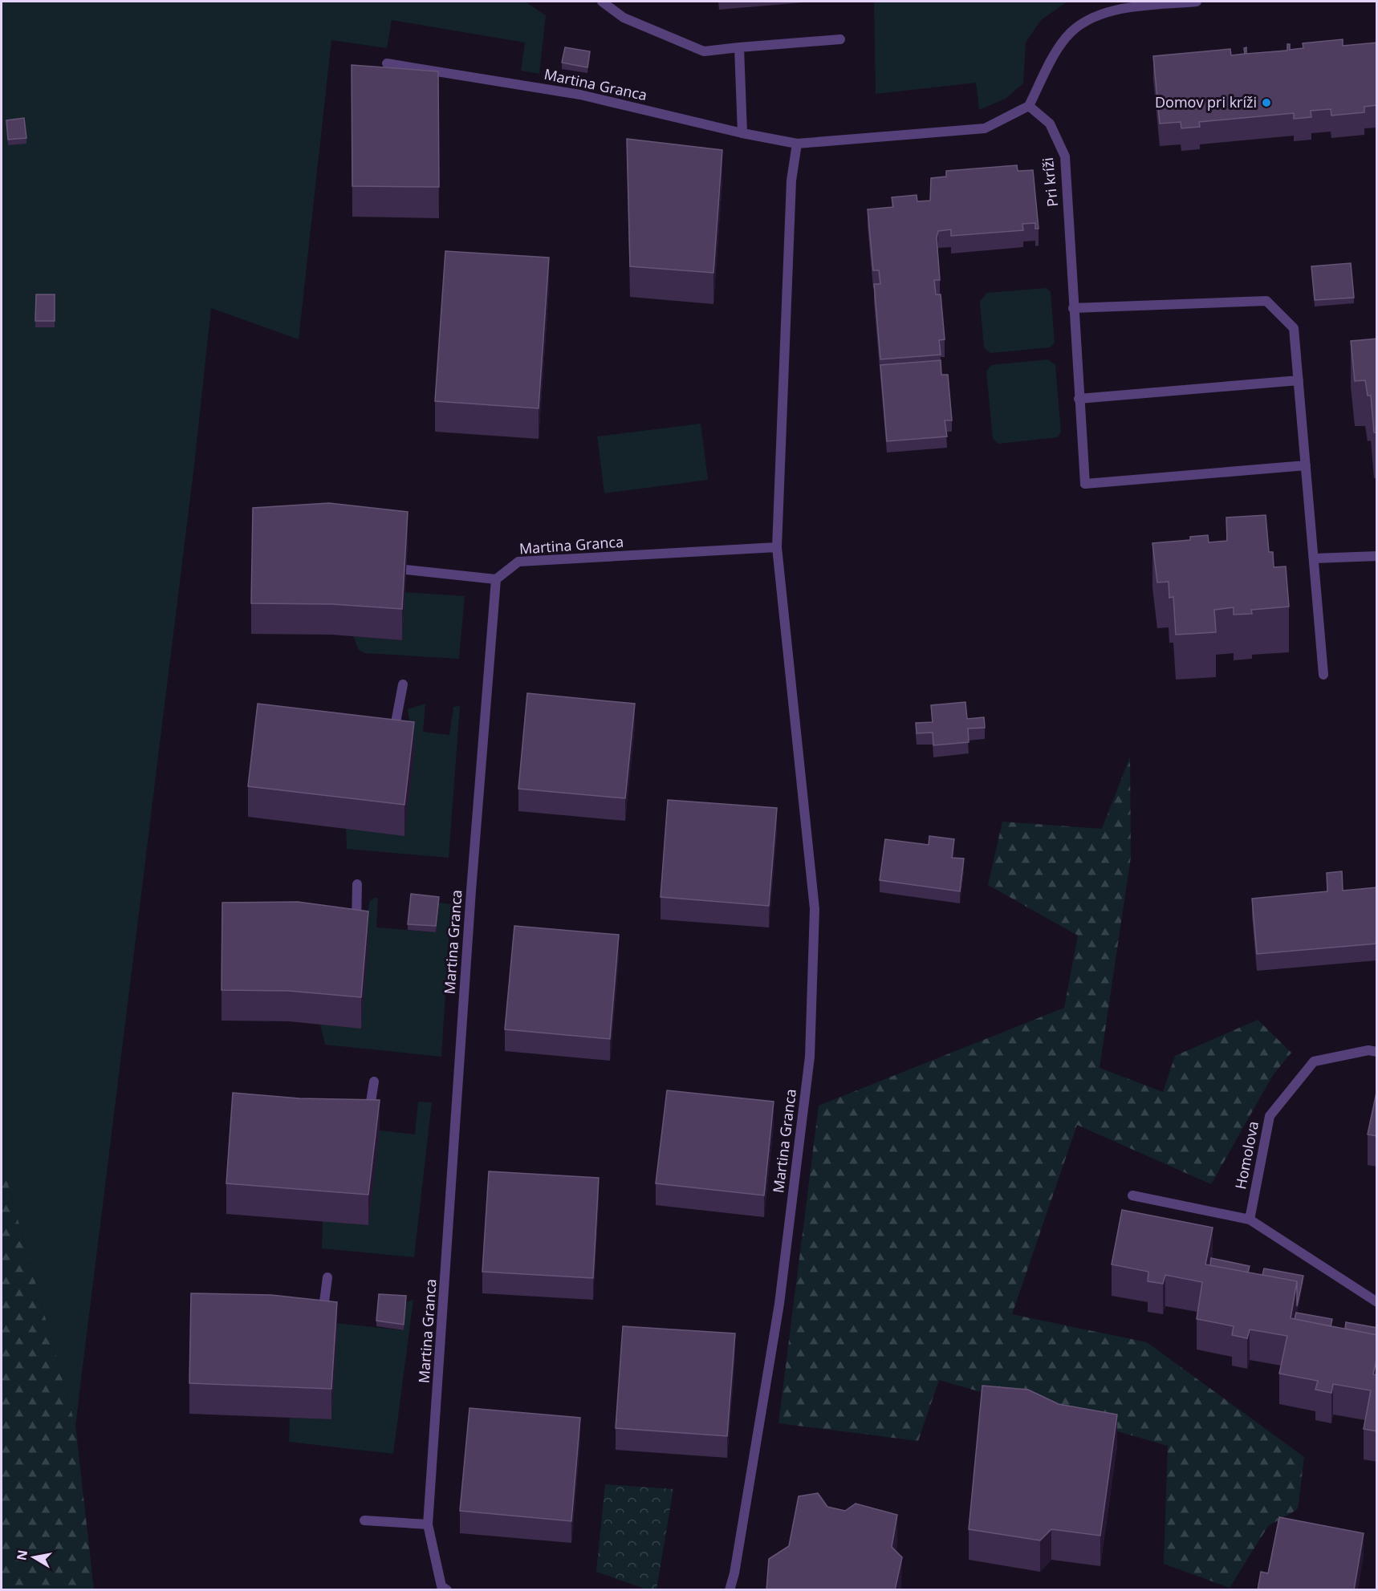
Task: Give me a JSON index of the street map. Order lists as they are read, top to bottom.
{
  "streets": {
    "street": ["Martina Granca", "Pri kríži", "Homolova"]
  },
  "crossings": [
    ["Martina Granca", "Pri kríži"]
  ],
  "places": ["Domov pri kríži"],
  "north": "left"
}
